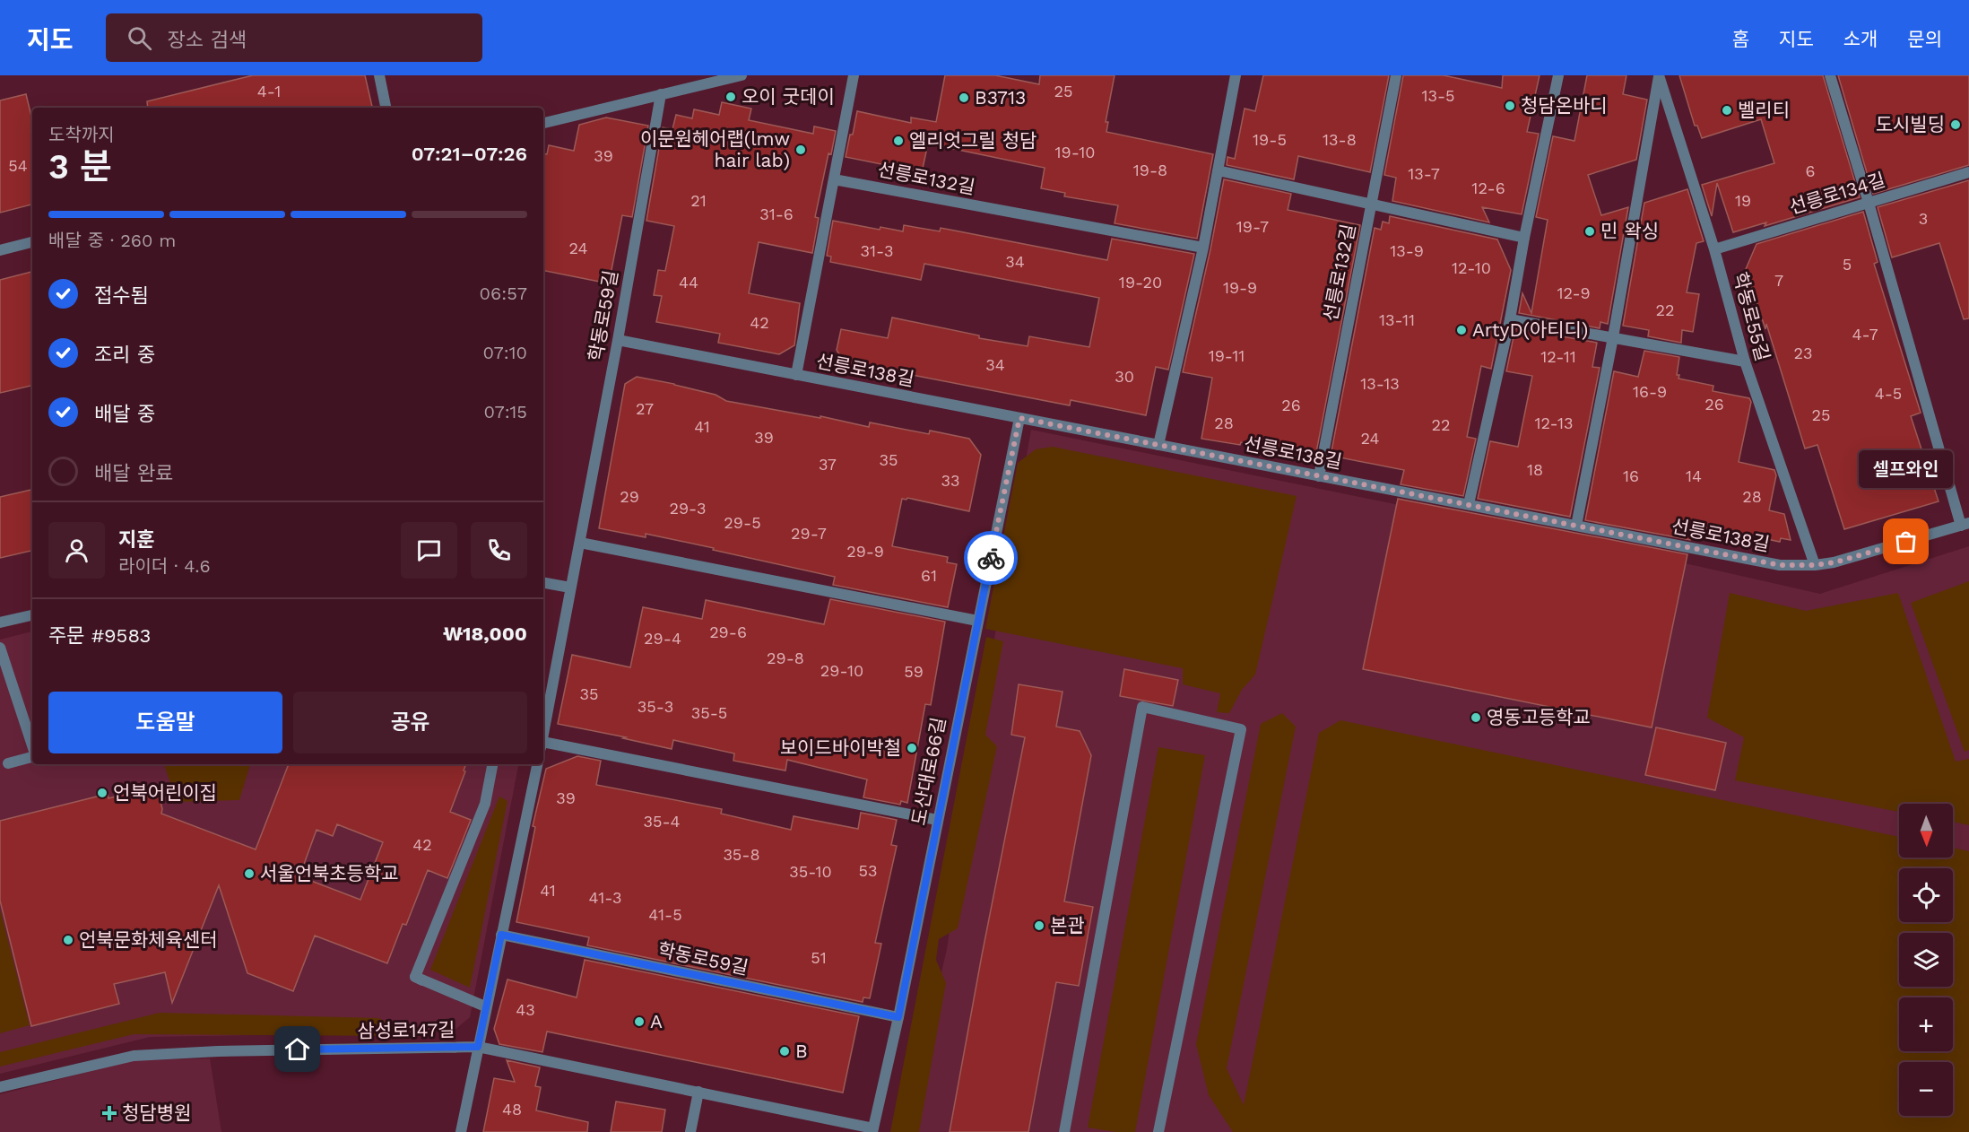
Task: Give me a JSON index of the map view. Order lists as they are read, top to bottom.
{
  "streets": {
    "street": [
      "선릉로132길",
      "선릉로134길",
      "학동로59길",
      "학동로55길",
      "선릉로138길",
      "도산대로66길",
      "삼성로147길"
    ]
  },
  "crossings": [
    ["선릉로132길", "선릉로138길"],
    ["선릉로134길", "학동로55길"],
    ["선릉로134길", "선릉로138길"],
    ["학동로59길", "선릉로138길"],
    ["학동로59길", "도산대로66길"],
    ["학동로55길", "선릉로138길"],
    ["선릉로138길", "도산대로66길"],
    ["도산대로66길", "삼성로147길"]
  ],
  "places": {
    "other": [
      "오이 굿데이",
      "B3713",
      "청담온바디",
      "벨리티",
      "도시빌딩",
      "엘리엇그릴 청담",
      "이문원헤어랩(lmw hair lab)",
      "민 왁싱",
      "ArtyD(아티디)",
      "셀프와인",
      "영동고등학교",
      "보이드바이박철",
      "언북어린이집",
      "서울언북초등학교",
      "본관",
      "언북문화체육센터",
      "A",
      "B"
    ],
    "health": ["청담병원"]
  },
  "house_numbers": [
    "4-1",
    "25",
    "13-5",
    "19-5",
    "13-8",
    "19-10",
    "39",
    "54",
    "19-8",
    "6",
    "13-7",
    "12-6",
    "21",
    "19",
    "31-6",
    "3",
    "19-7",
    "24",
    "31-3",
    "13-9",
    "34",
    "5",
    "12-10",
    "7",
    "44",
    "19-20",
    "19-9",
    "12-9",
    "22",
    "13-11",
    "42",
    "4-7",
    "23",
    "19-11",
    "12-11",
    "34",
    "30",
    "13-13",
    "16-9",
    "4-5",
    "26",
    "26",
    "27",
    "25",
    "28",
    "12-13",
    "22",
    "41",
    "39",
    "24",
    "35",
    "37",
    "18",
    "16",
    "14",
    "33",
    "29",
    "28",
    "29-3",
    "29-5",
    "29-7",
    "29-9",
    "61",
    "29-6",
    "29-4",
    "29-8",
    "29-10",
    "59",
    "35",
    "35-3",
    "35-5",
    "39",
    "35-4",
    "42",
    "35-8",
    "53",
    "35-10",
    "41",
    "41-3",
    "41-5",
    "51",
    "43",
    "48"
  ],
  "north": "bottom",
  "page": {
    "header": "지도",
    "search": "장소 검색",
    "nav": [
      "홈",
      "지도",
      "소개",
      "문의"
    ],
    "heading": ["3 분", "도착까지", "07:21–07:26"],
    "panel": [
      "지훈",
      "라이더 · 4.6",
      "주문 #9583",
      "₩18,000"
    ],
    "bar": "배달 중 · 260 m",
    "list": [
      ["접수됨", "06:57"],
      ["조리 중", "07:10"],
      ["배달 중", "07:15"],
      "배달 완료"
    ],
    "bubble": "셀프와인",
    "buttons": ["도움말", "공유"],
    "map_buttons": ["+", "−"]
  }
}
